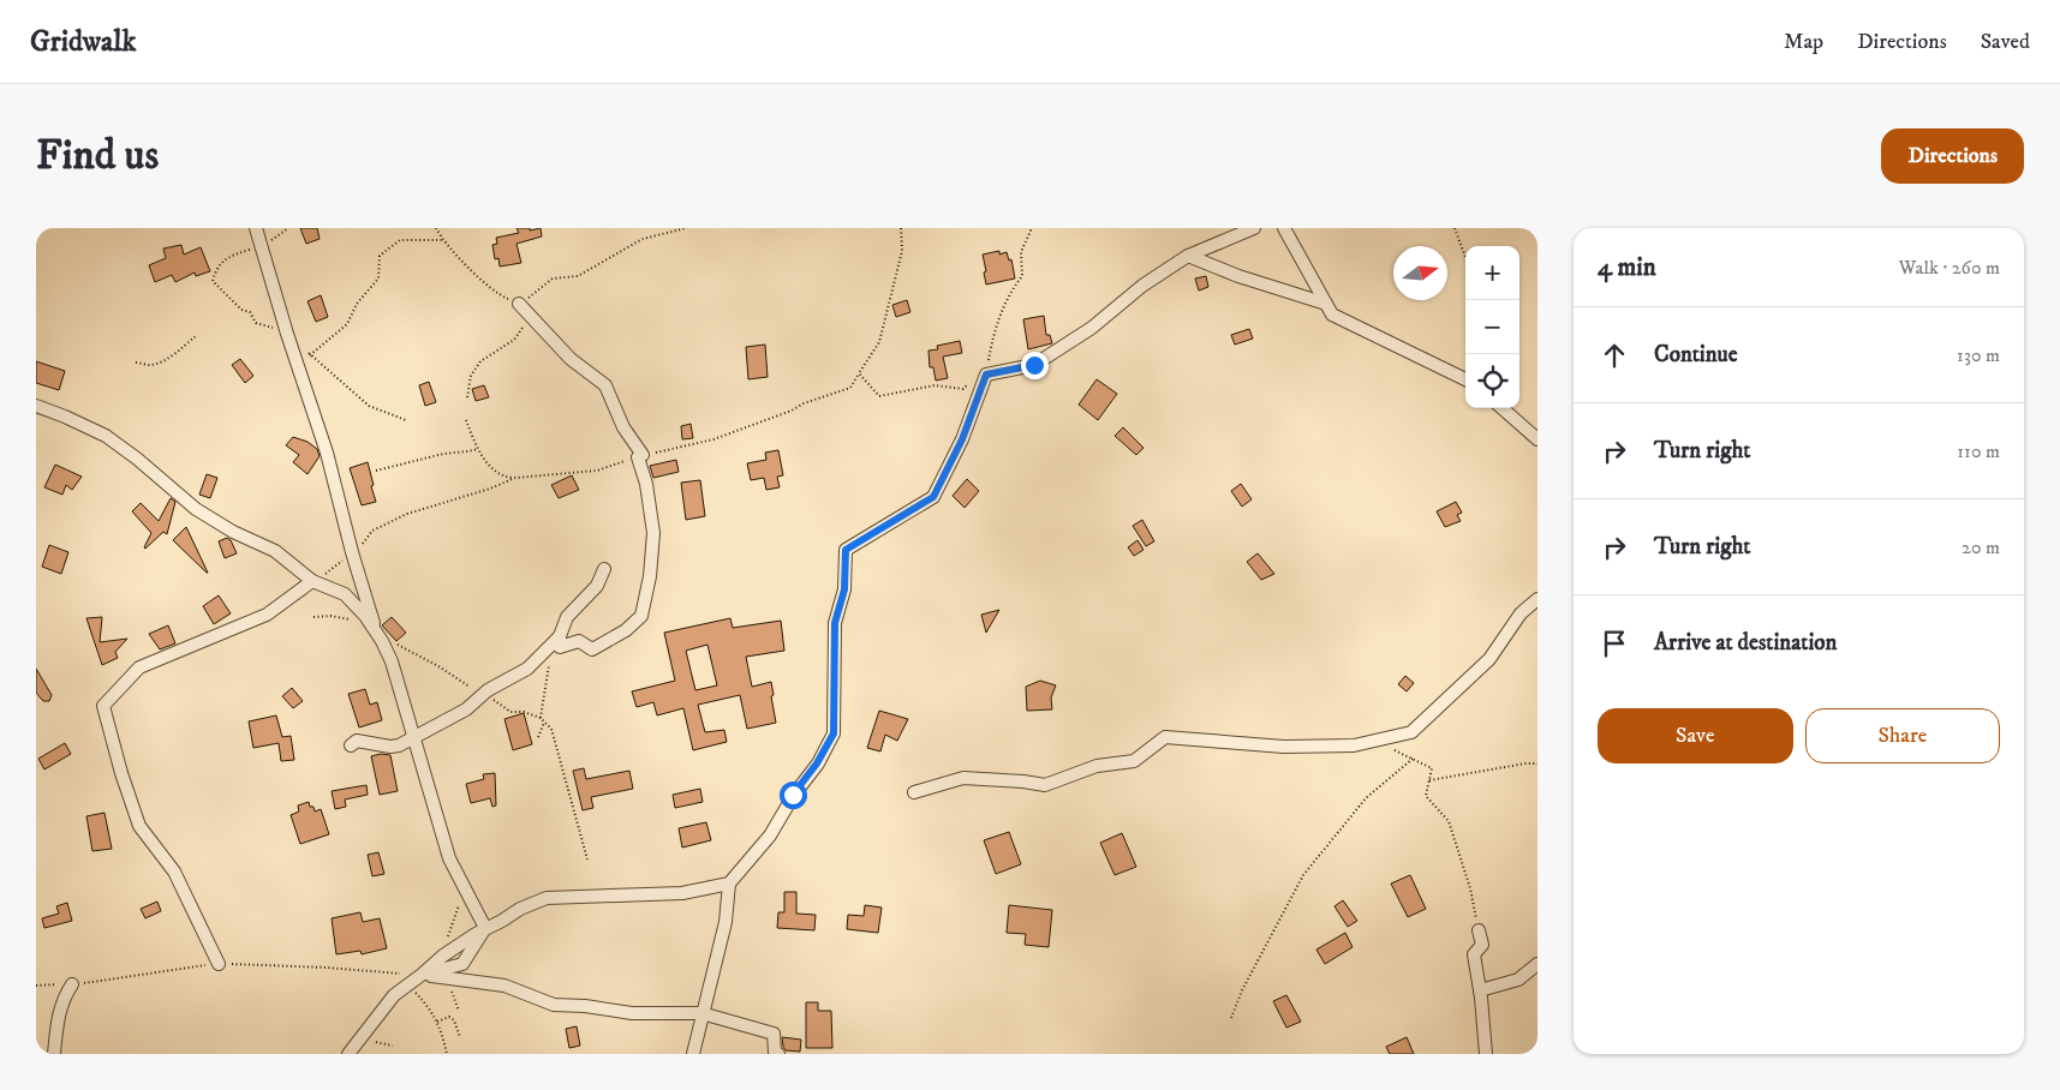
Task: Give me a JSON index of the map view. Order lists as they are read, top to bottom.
{
  "north": "right",
  "page": {
    "header": "Gridwalk",
    "nav": ["Map", "Directions", "Saved"],
    "buttons": [
      "Directions",
      ["Save", "Share"]
    ],
    "title": "Find us",
    "heading": ["4 min", "Walk · 260 m"],
    "map_buttons": ["+", "−"],
    "list": [
      ["Continue", "130 m"],
      ["Turn right", "110 m"],
      ["Turn right", "20 m"],
      "Arrive at destination"
    ]
  }
}
